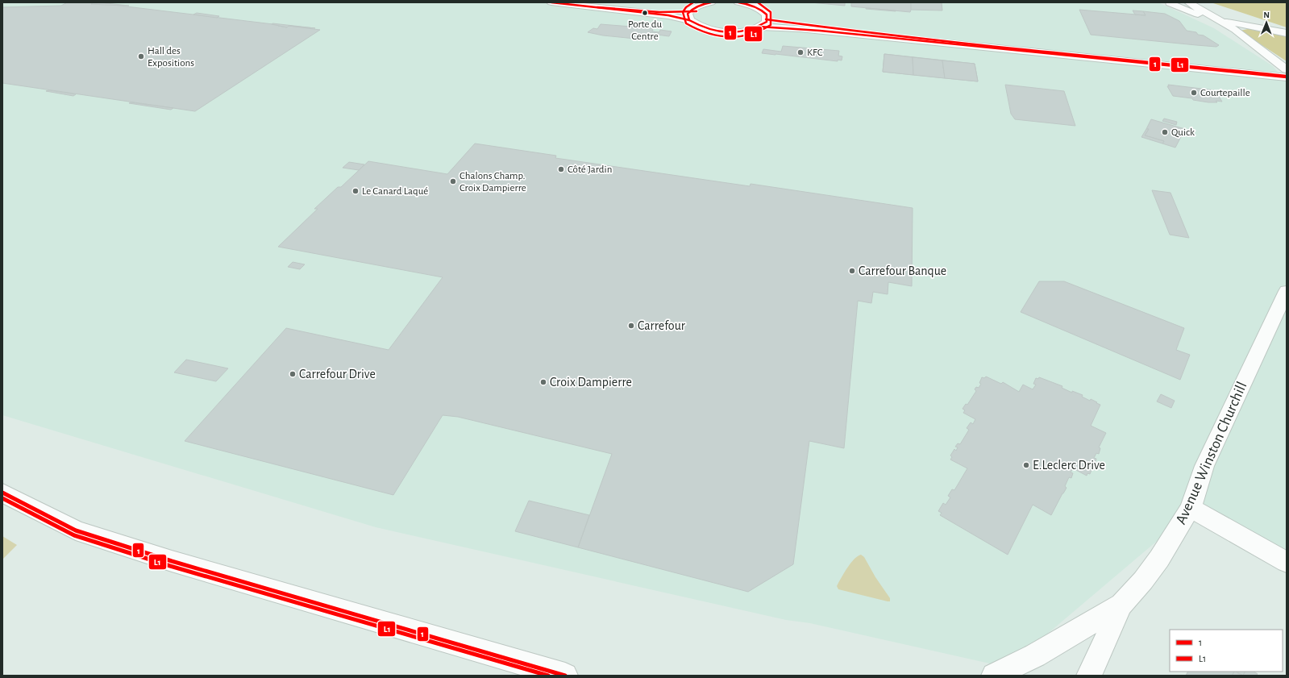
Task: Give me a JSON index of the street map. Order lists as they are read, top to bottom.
{
  "streets": {
    "street": ["Avenue Winston Churchill"]
  },
  "places": [
    "Porte du Centre",
    "KFC",
    "Hall des Expositions",
    "Courtepaille",
    "Quick",
    "Côté Jardin",
    "Chalons Champ. Croix Dampierre",
    "Le Canard Laqué",
    "Carrefour Banque",
    "Carrefour",
    "Carrefour Drive",
    "Croix Dampierre",
    "E.Leclerc Drive"
  ],
  "lines": ["transit line 1", "transit line L1"],
  "legend": ["1", "L1"],
  "north": "top"
}
